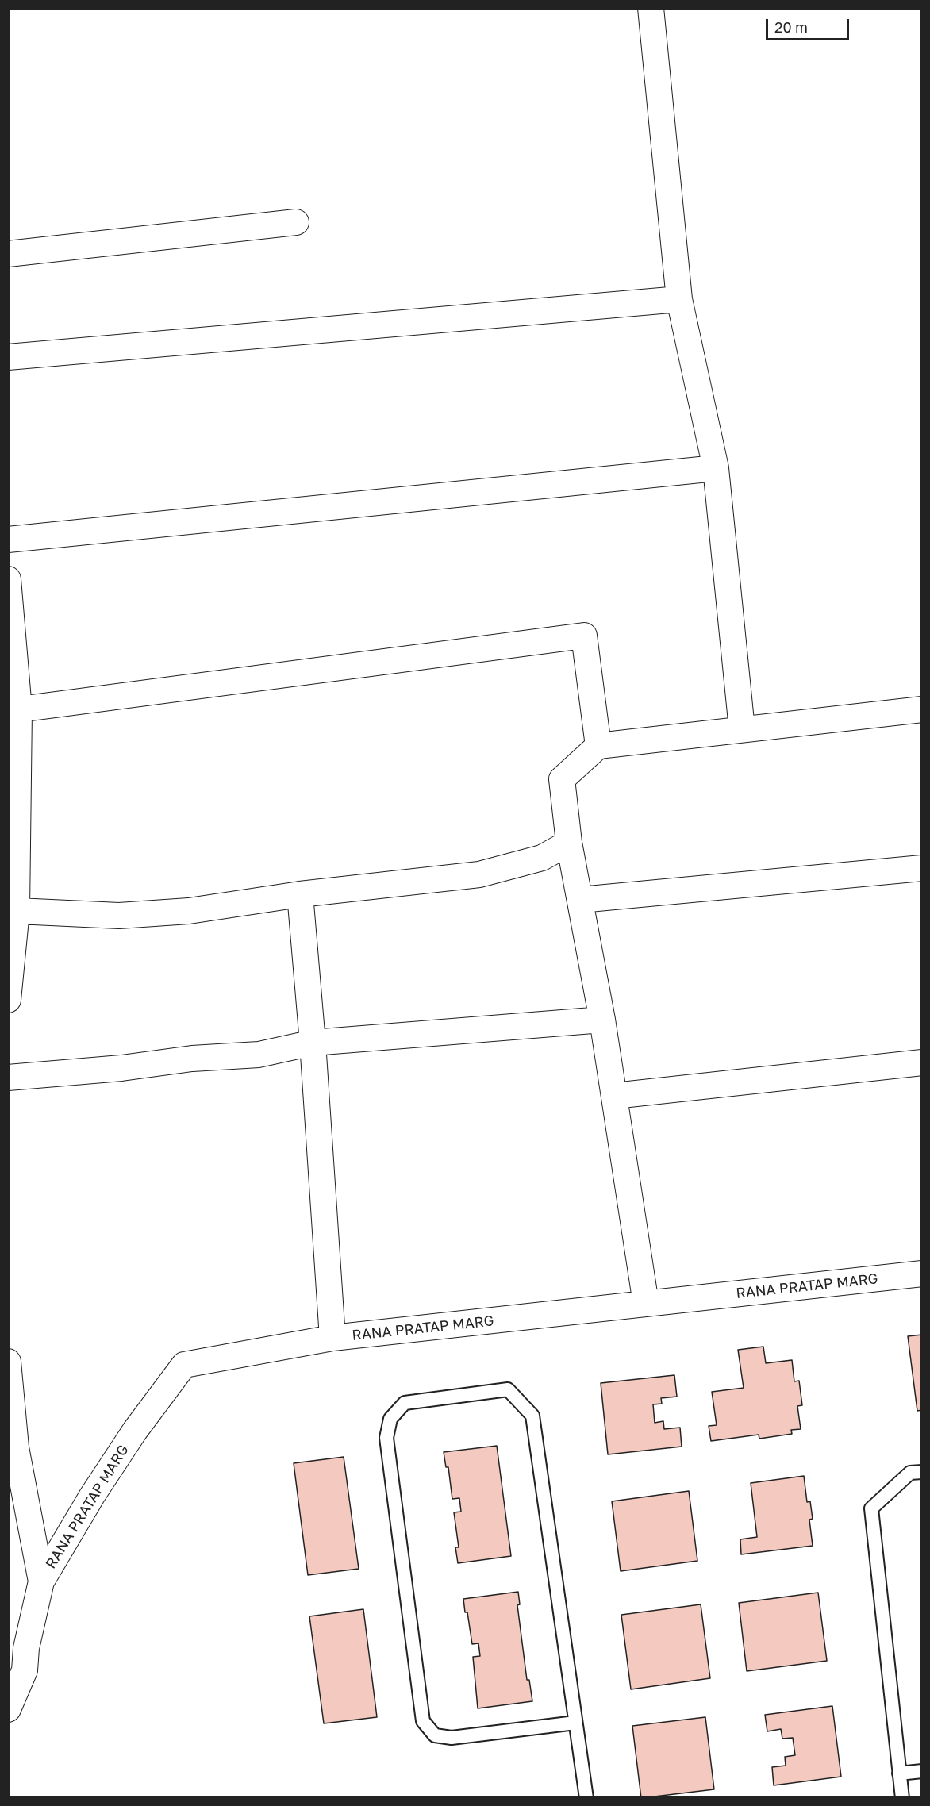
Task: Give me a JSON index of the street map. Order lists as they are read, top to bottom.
{
  "streets": {
    "street": ["RANA PRATAP MARG"]
  },
  "scale_bar": "20 m"
}
